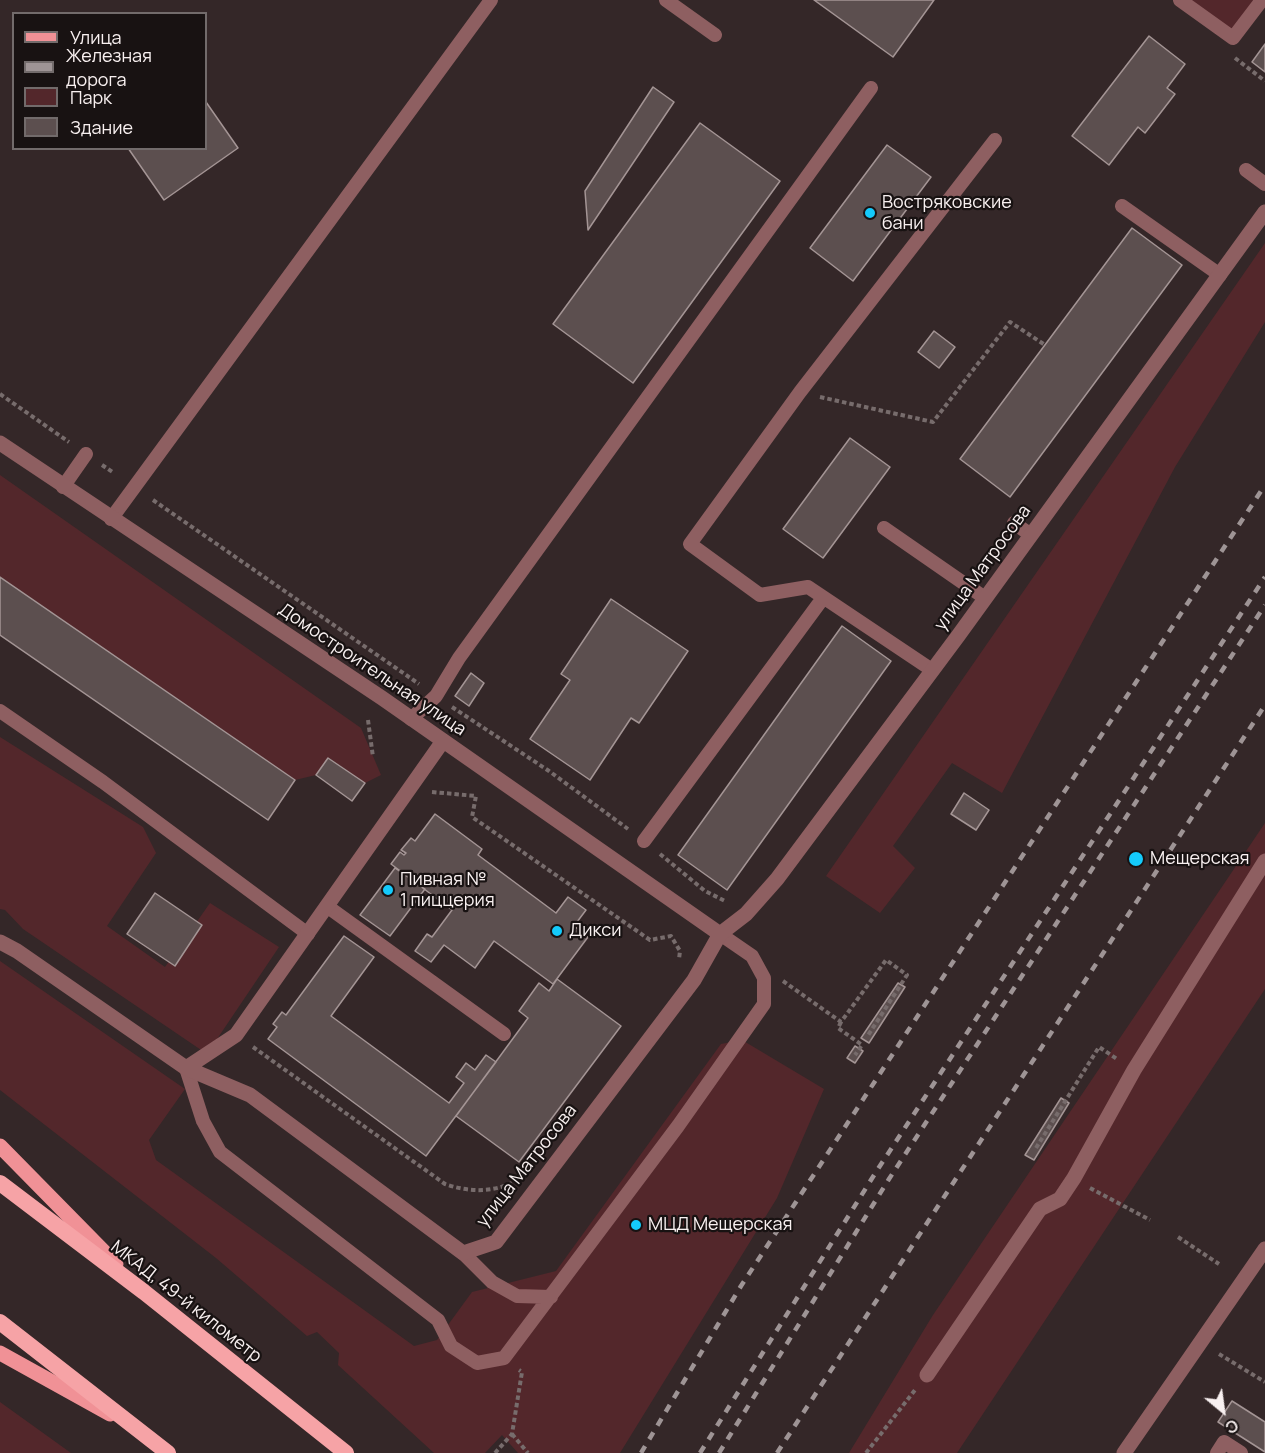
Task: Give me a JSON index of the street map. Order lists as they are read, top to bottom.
{
  "streets": {
    "highway": ["МКАД, 49-й километр"],
    "street": ["улица Матросова", "Домостроительная улица"]
  },
  "crossings": [
    ["улица Матросова", "Домостроительная улица"]
  ],
  "places": [
    "Востряковские бани",
    "Мещерская",
    "Пивная № 1 пиццерия",
    "Дикси",
    "МЦД Мещерская"
  ],
  "legend": [
    "Улица",
    "Железная дорога",
    "Парк",
    "Здание"
  ],
  "north": "bottom right"
}
